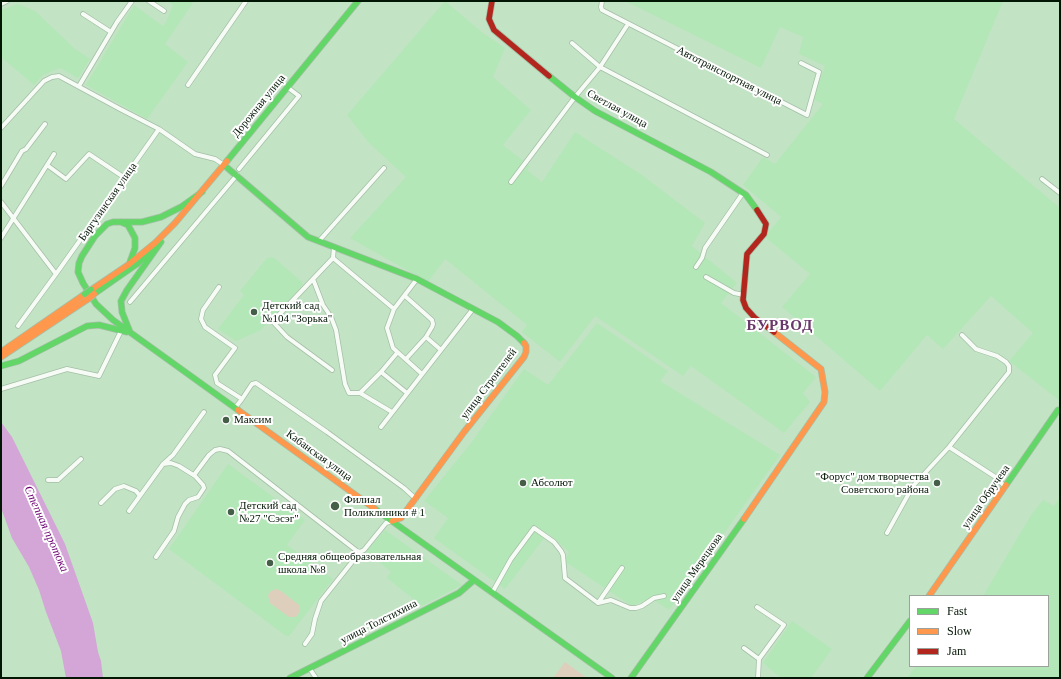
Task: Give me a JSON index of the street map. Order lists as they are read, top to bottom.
{
  "streets": {
    "street": [
      "Автотранспортная улица",
      "Дорожная улица",
      "Светлая улица",
      "Баргузинская улица",
      "улица Строителей",
      "Кабанская улица",
      "улица Обручева",
      "улица Мерецкова",
      "улица Толстихина"
    ]
  },
  "crossings": [
    ["Дорожная улица", "улица Строителей"],
    ["улица Строителей", "Кабанская улица"],
    ["Кабанская улица", "улица Толстихина"]
  ],
  "districts": ["БУРВОД"],
  "water": ["Степная протока"],
  "places": [
    "Детский сад №104 \"Зорька\"",
    "Максим",
    "Абсолют",
    "\"Форус\" дом творчества Советского района",
    "Филиал Поликлиники # 1",
    "Детский сад №27 \"Сэсэг\"",
    "Средняя общеобразовательная школа №8"
  ],
  "legend": ["Fast", "Slow", "Jam"]
}
